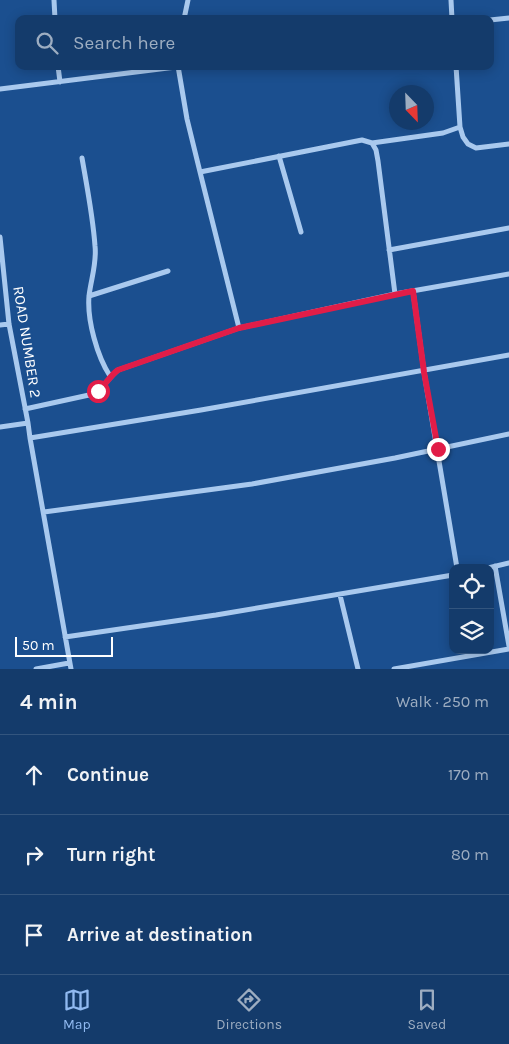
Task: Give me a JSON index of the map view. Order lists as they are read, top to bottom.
{
  "streets": {
    "street": ["ROAD NUMBER 2"]
  },
  "scale_bar": "50 m",
  "north": "bottom right",
  "page": {
    "search": "Search here",
    "scale": "50 m",
    "heading": ["4 min", "Walk · 250 m"],
    "list": [
      ["Continue", "170 m"],
      ["Turn right", "80 m"],
      "Arrive at destination"
    ],
    "nav": ["Map", "Directions", "Saved"]
  }
}
